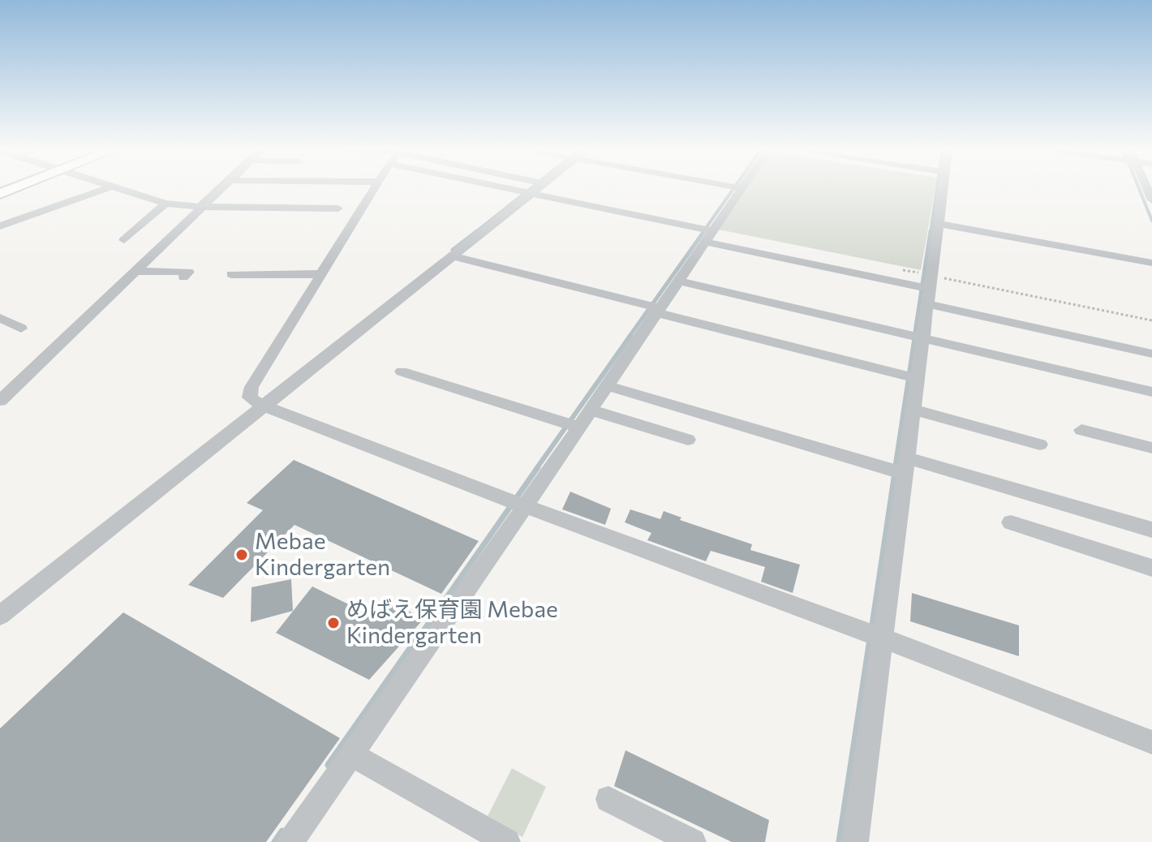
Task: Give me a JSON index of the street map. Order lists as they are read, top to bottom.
{
  "places": ["Mebae Kindergarten", "めばえ保育園 Mebae Kindergarten"]
}
